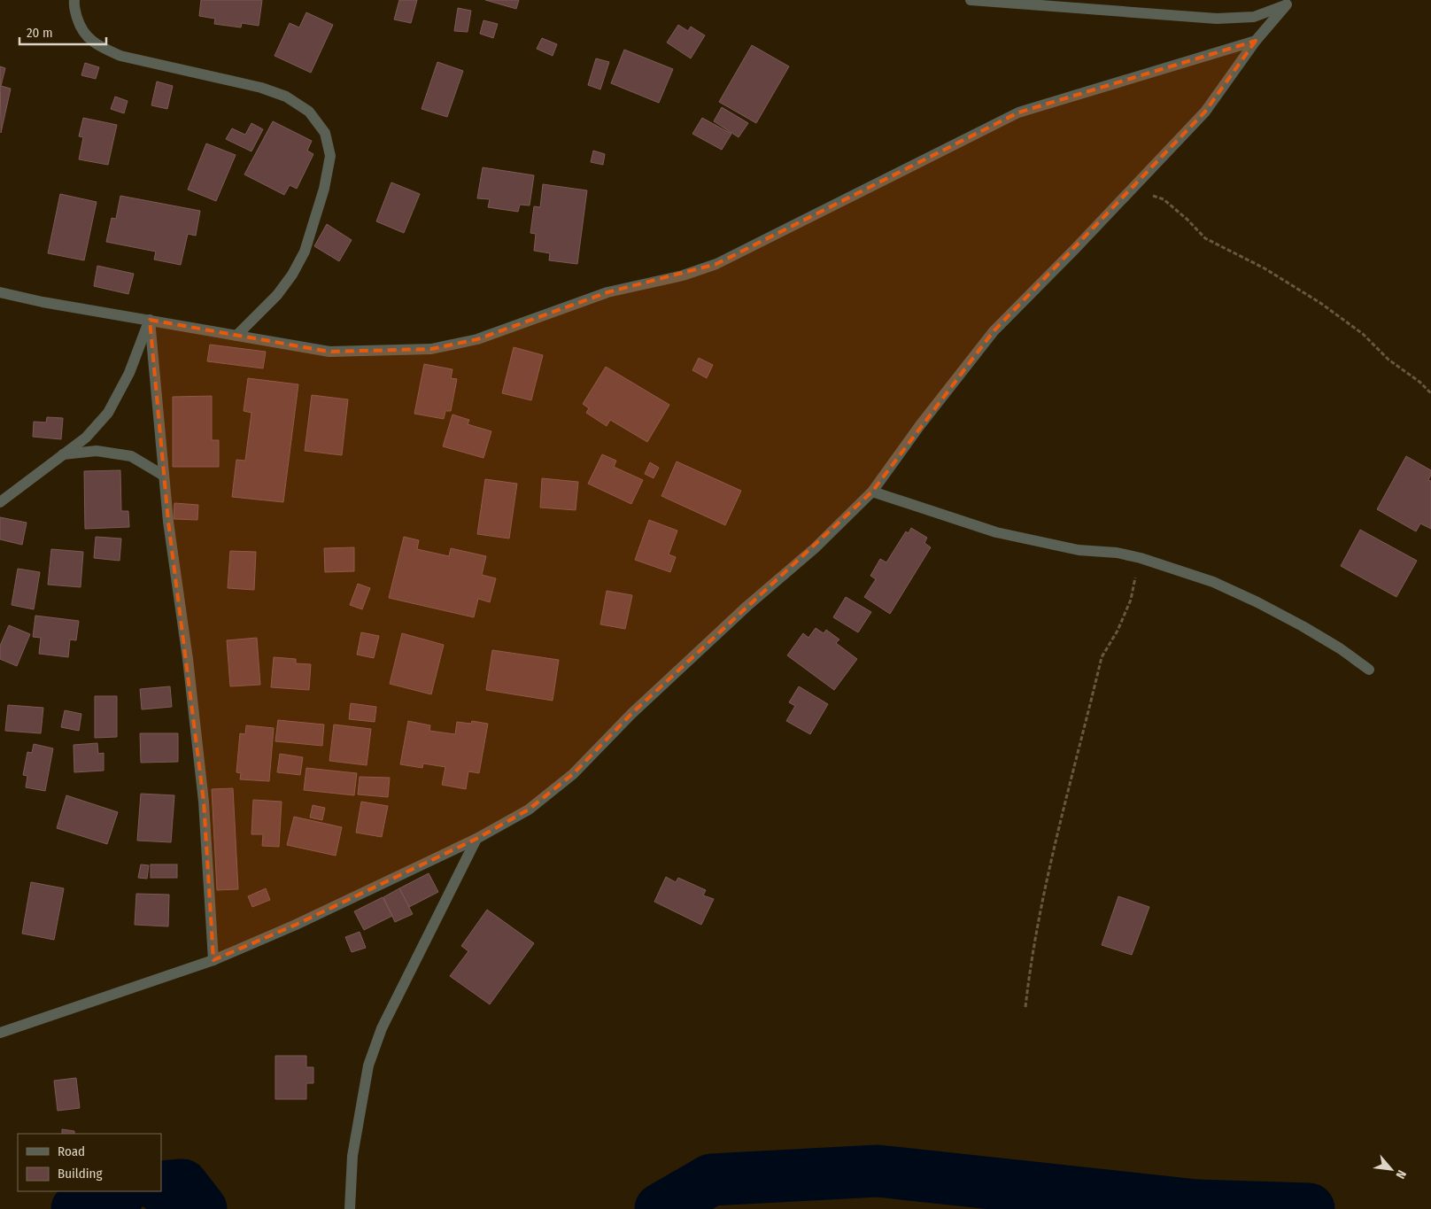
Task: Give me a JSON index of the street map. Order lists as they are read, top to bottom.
{
  "legend": ["Road", "Building"],
  "scale_bar": "20 m",
  "north": "bottom right"
}
